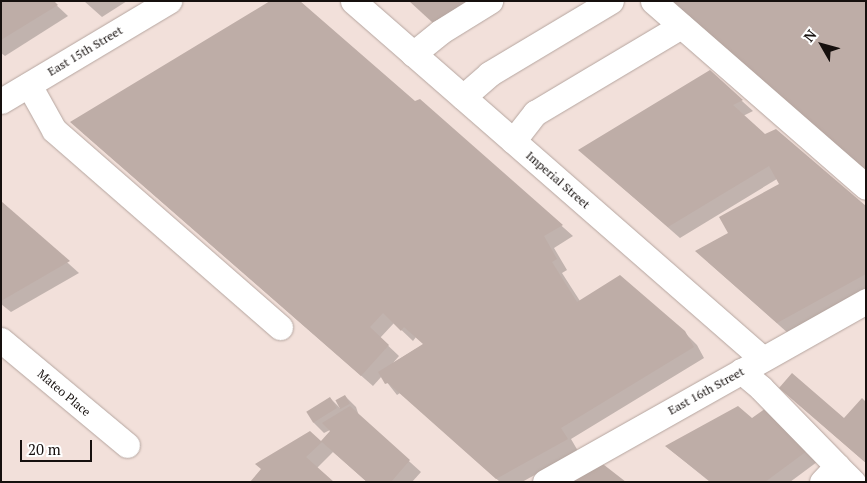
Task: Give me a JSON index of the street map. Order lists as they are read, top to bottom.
{
  "streets": {
    "street": [
      "East 15th Street",
      "Imperial Street",
      "East 16th Street",
      "Mateo Place"
    ]
  },
  "crossings": [
    ["Imperial Street", "East 16th Street"]
  ],
  "scale_bar": "20 m",
  "north": "top left"
}
